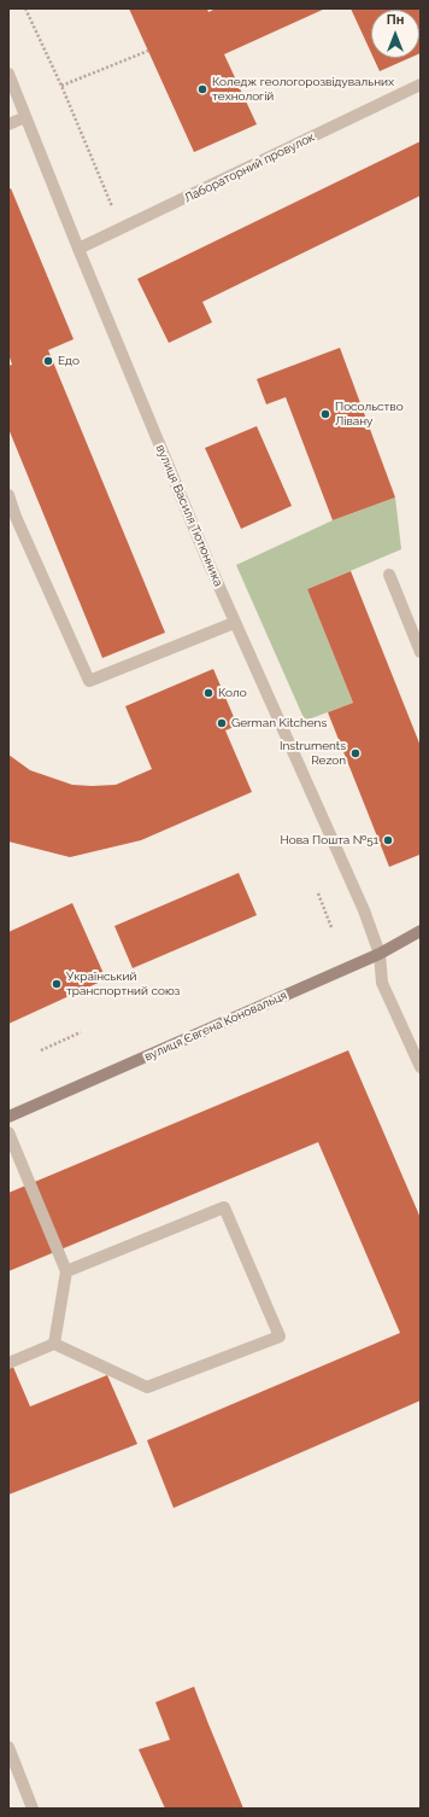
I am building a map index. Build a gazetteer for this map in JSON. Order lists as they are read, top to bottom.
{
  "streets": {
    "main road": ["вулиця Євгена Коновальця"],
    "street": ["Лабораторний провулок", "вулиця Василя Тютюнника"]
  },
  "crossings": [
    ["Лабораторний провулок", "вулиця Василя Тютюнника"],
    ["вулиця Василя Тютюнника", "вулиця Євгена Коновальця"]
  ],
  "places": [
    "Коледж геологорозвідувальних технологій",
    "Едо",
    "Посольство Лівану",
    "Коло",
    "German Kitchens",
    "Instruments Rezon",
    "Нова Пошта №51",
    "Український транспортний союз"
  ],
  "north": "top"
}
